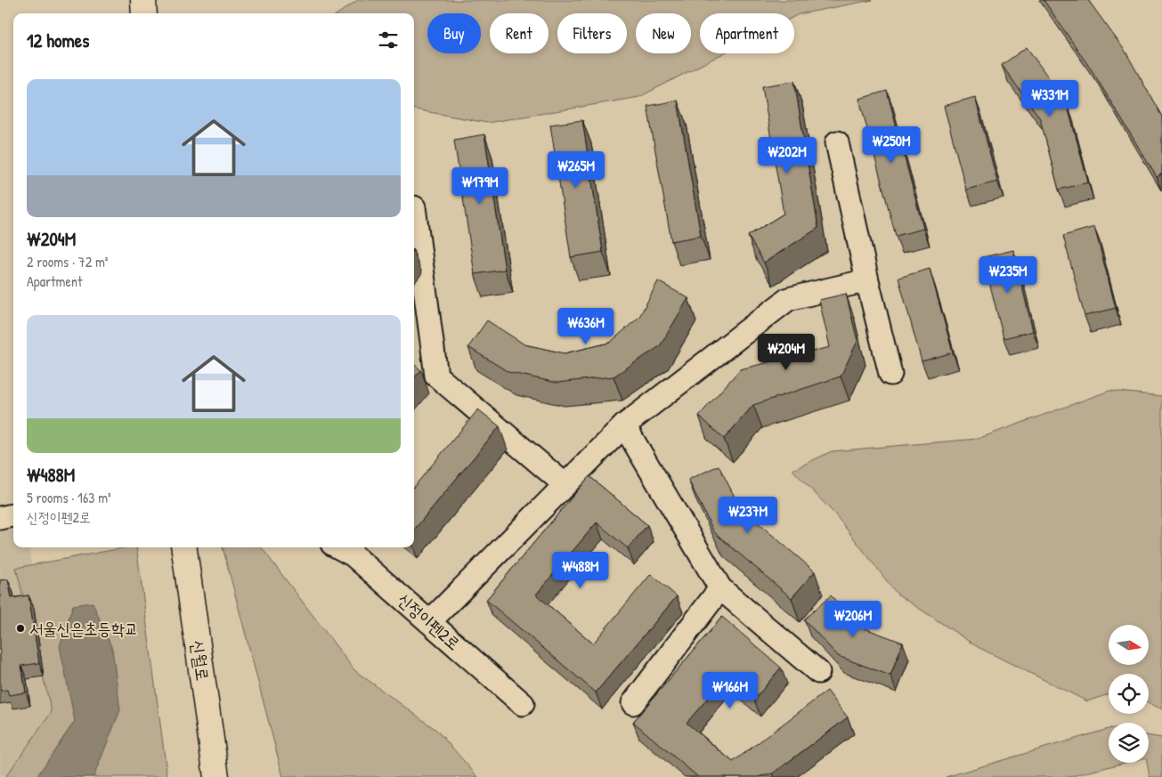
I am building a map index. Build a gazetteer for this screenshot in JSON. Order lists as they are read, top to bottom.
{
  "streets": {
    "main road": ["신월로"],
    "street": ["신정이펜2로"]
  },
  "places": ["서울신은초등학교"],
  "north": "right",
  "page": {
    "chip": [
      "Buy",
      "Rent",
      "Filters",
      "New",
      "Apartment"
    ],
    "heading": "12 homes",
    "list": [
      {
        "name": "₩204M",
        "note": "2 rooms · 72 m² · Apartment"
      },
      {
        "name": "₩488M",
        "note": "5 rooms · 163 m² · 신정이펜2로"
      }
    ],
    "price": [
      "₩331M",
      "₩250M",
      "₩202M",
      "₩265M",
      "₩179M",
      "₩235M",
      "₩636M",
      "₩204M",
      "₩237M",
      "₩488M",
      "₩206M",
      "₩166M"
    ]
  }
}
